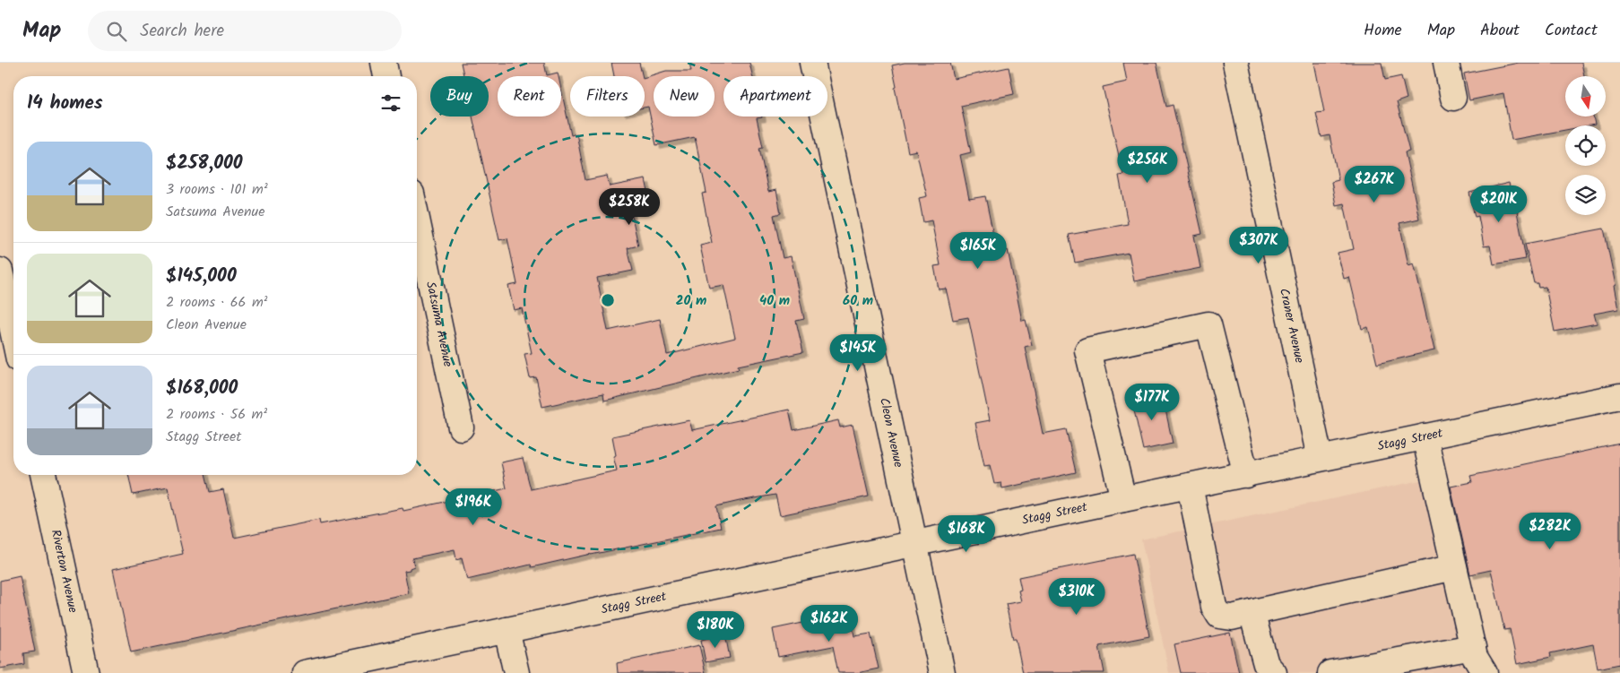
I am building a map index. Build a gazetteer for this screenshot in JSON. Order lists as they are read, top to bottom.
{
  "streets": {
    "street": [
      "Satsuma Avenue",
      "Craner Avenue",
      "Cleon Avenue",
      "Stagg Street",
      "Riverton Avenue"
    ]
  },
  "crossings": [
    ["Craner Avenue", "Stagg Street"],
    ["Cleon Avenue", "Stagg Street"]
  ],
  "north": "bottom",
  "page": {
    "header": "Map",
    "search": "Search here",
    "nav": [
      "Home",
      "Map",
      "About",
      "Contact"
    ],
    "chip": [
      "Buy",
      "Rent",
      "Filters",
      "New",
      "Apartment"
    ],
    "heading": "14 homes",
    "list": [
      {
        "name": "$258,000",
        "note": "3 rooms · 101 m² · Satsuma Avenue"
      },
      {
        "name": "$145,000",
        "note": "2 rooms · 66 m² · Cleon Avenue"
      },
      {
        "name": "$168,000",
        "note": "2 rooms · 56 m² · Stagg Street"
      }
    ],
    "price": [
      "$256K",
      "$267K",
      "$201K",
      "$258K",
      "$307K",
      "$165K",
      "$145K",
      "$177K",
      "$196K",
      "$282K",
      "$168K",
      "$310K",
      "$162K",
      "$180K"
    ]
  },
  "rings": ["20 m", "40 m", "60 m"]
}
